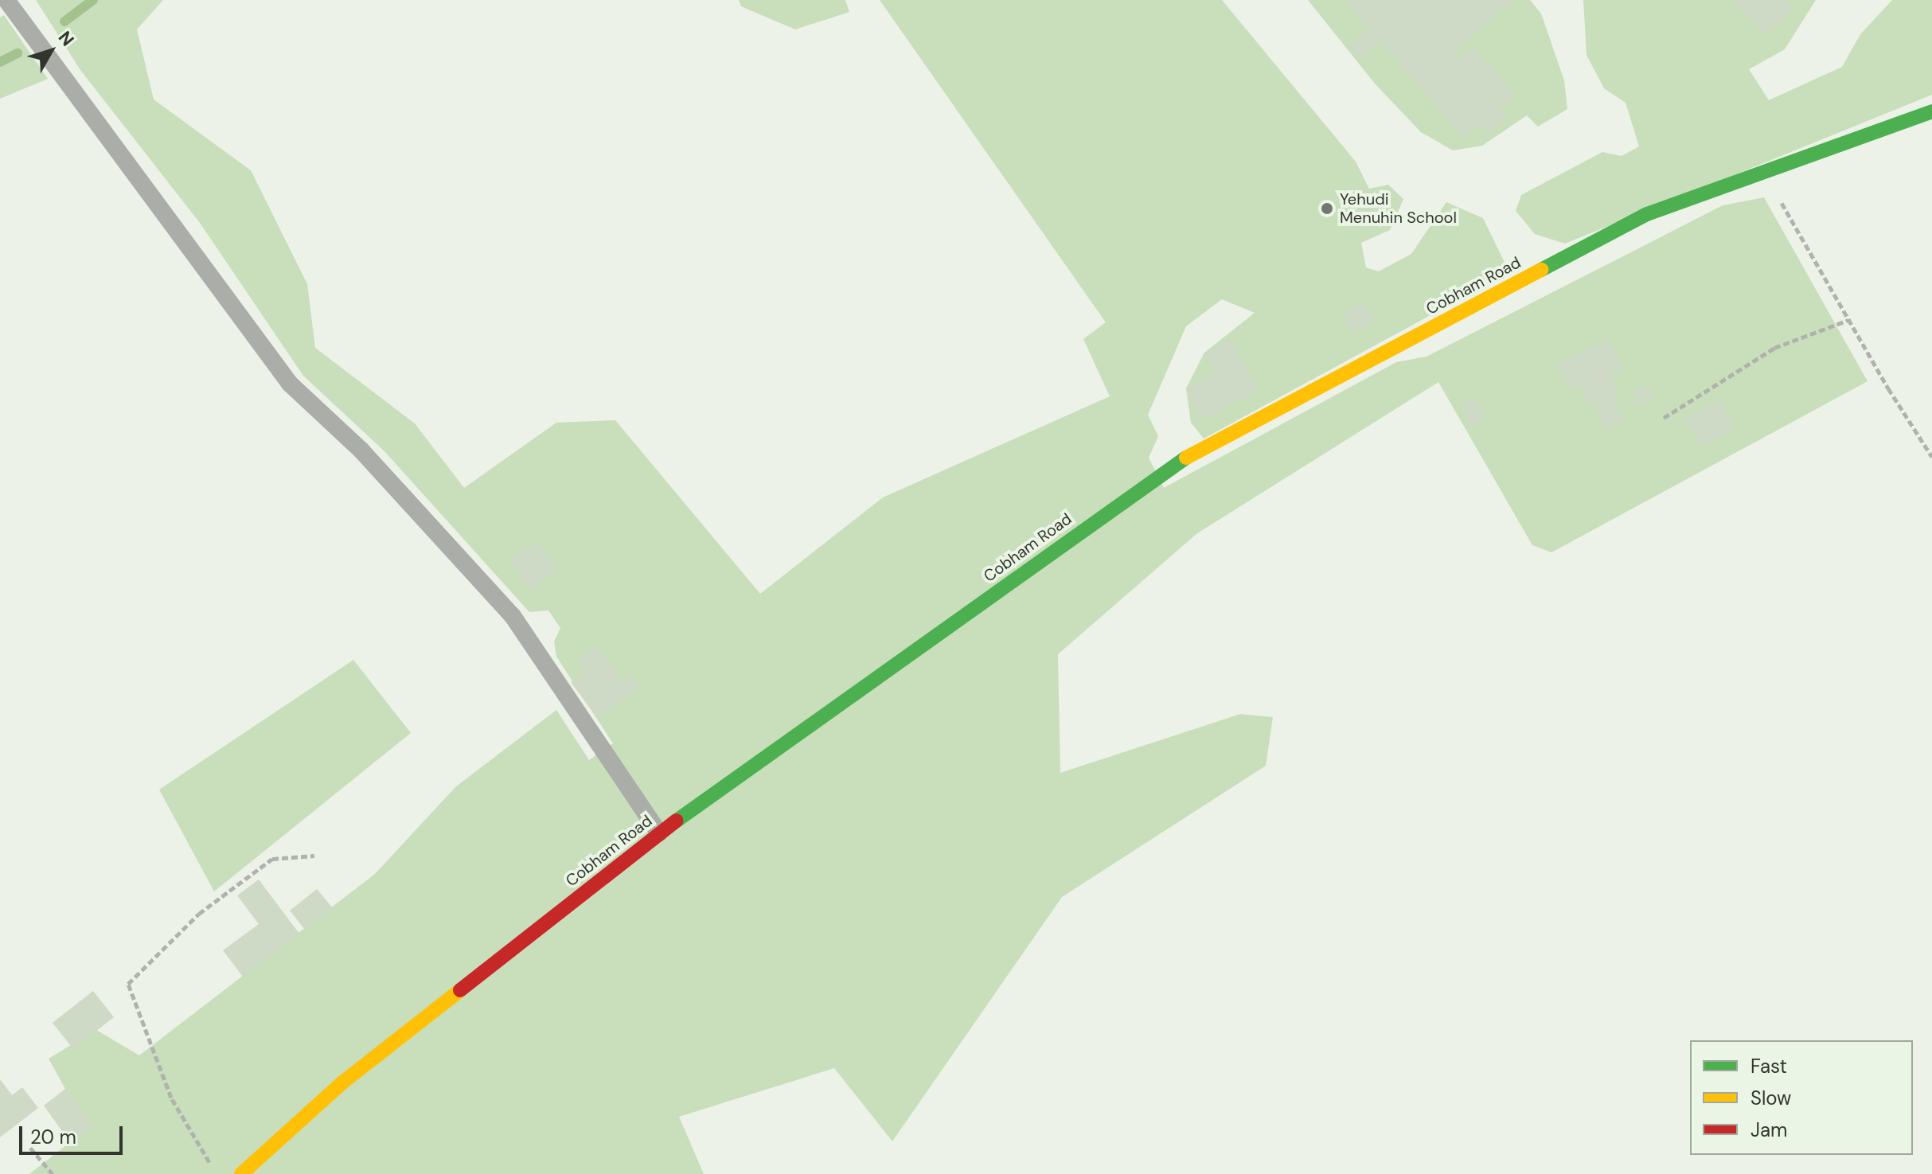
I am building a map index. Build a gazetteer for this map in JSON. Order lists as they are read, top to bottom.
{
  "streets": {
    "street": ["Cobham Road"]
  },
  "places": ["Yehudi Menuhin School"],
  "legend": ["Fast", "Slow", "Jam"],
  "scale_bar": "20 m",
  "north": "top right"
}
